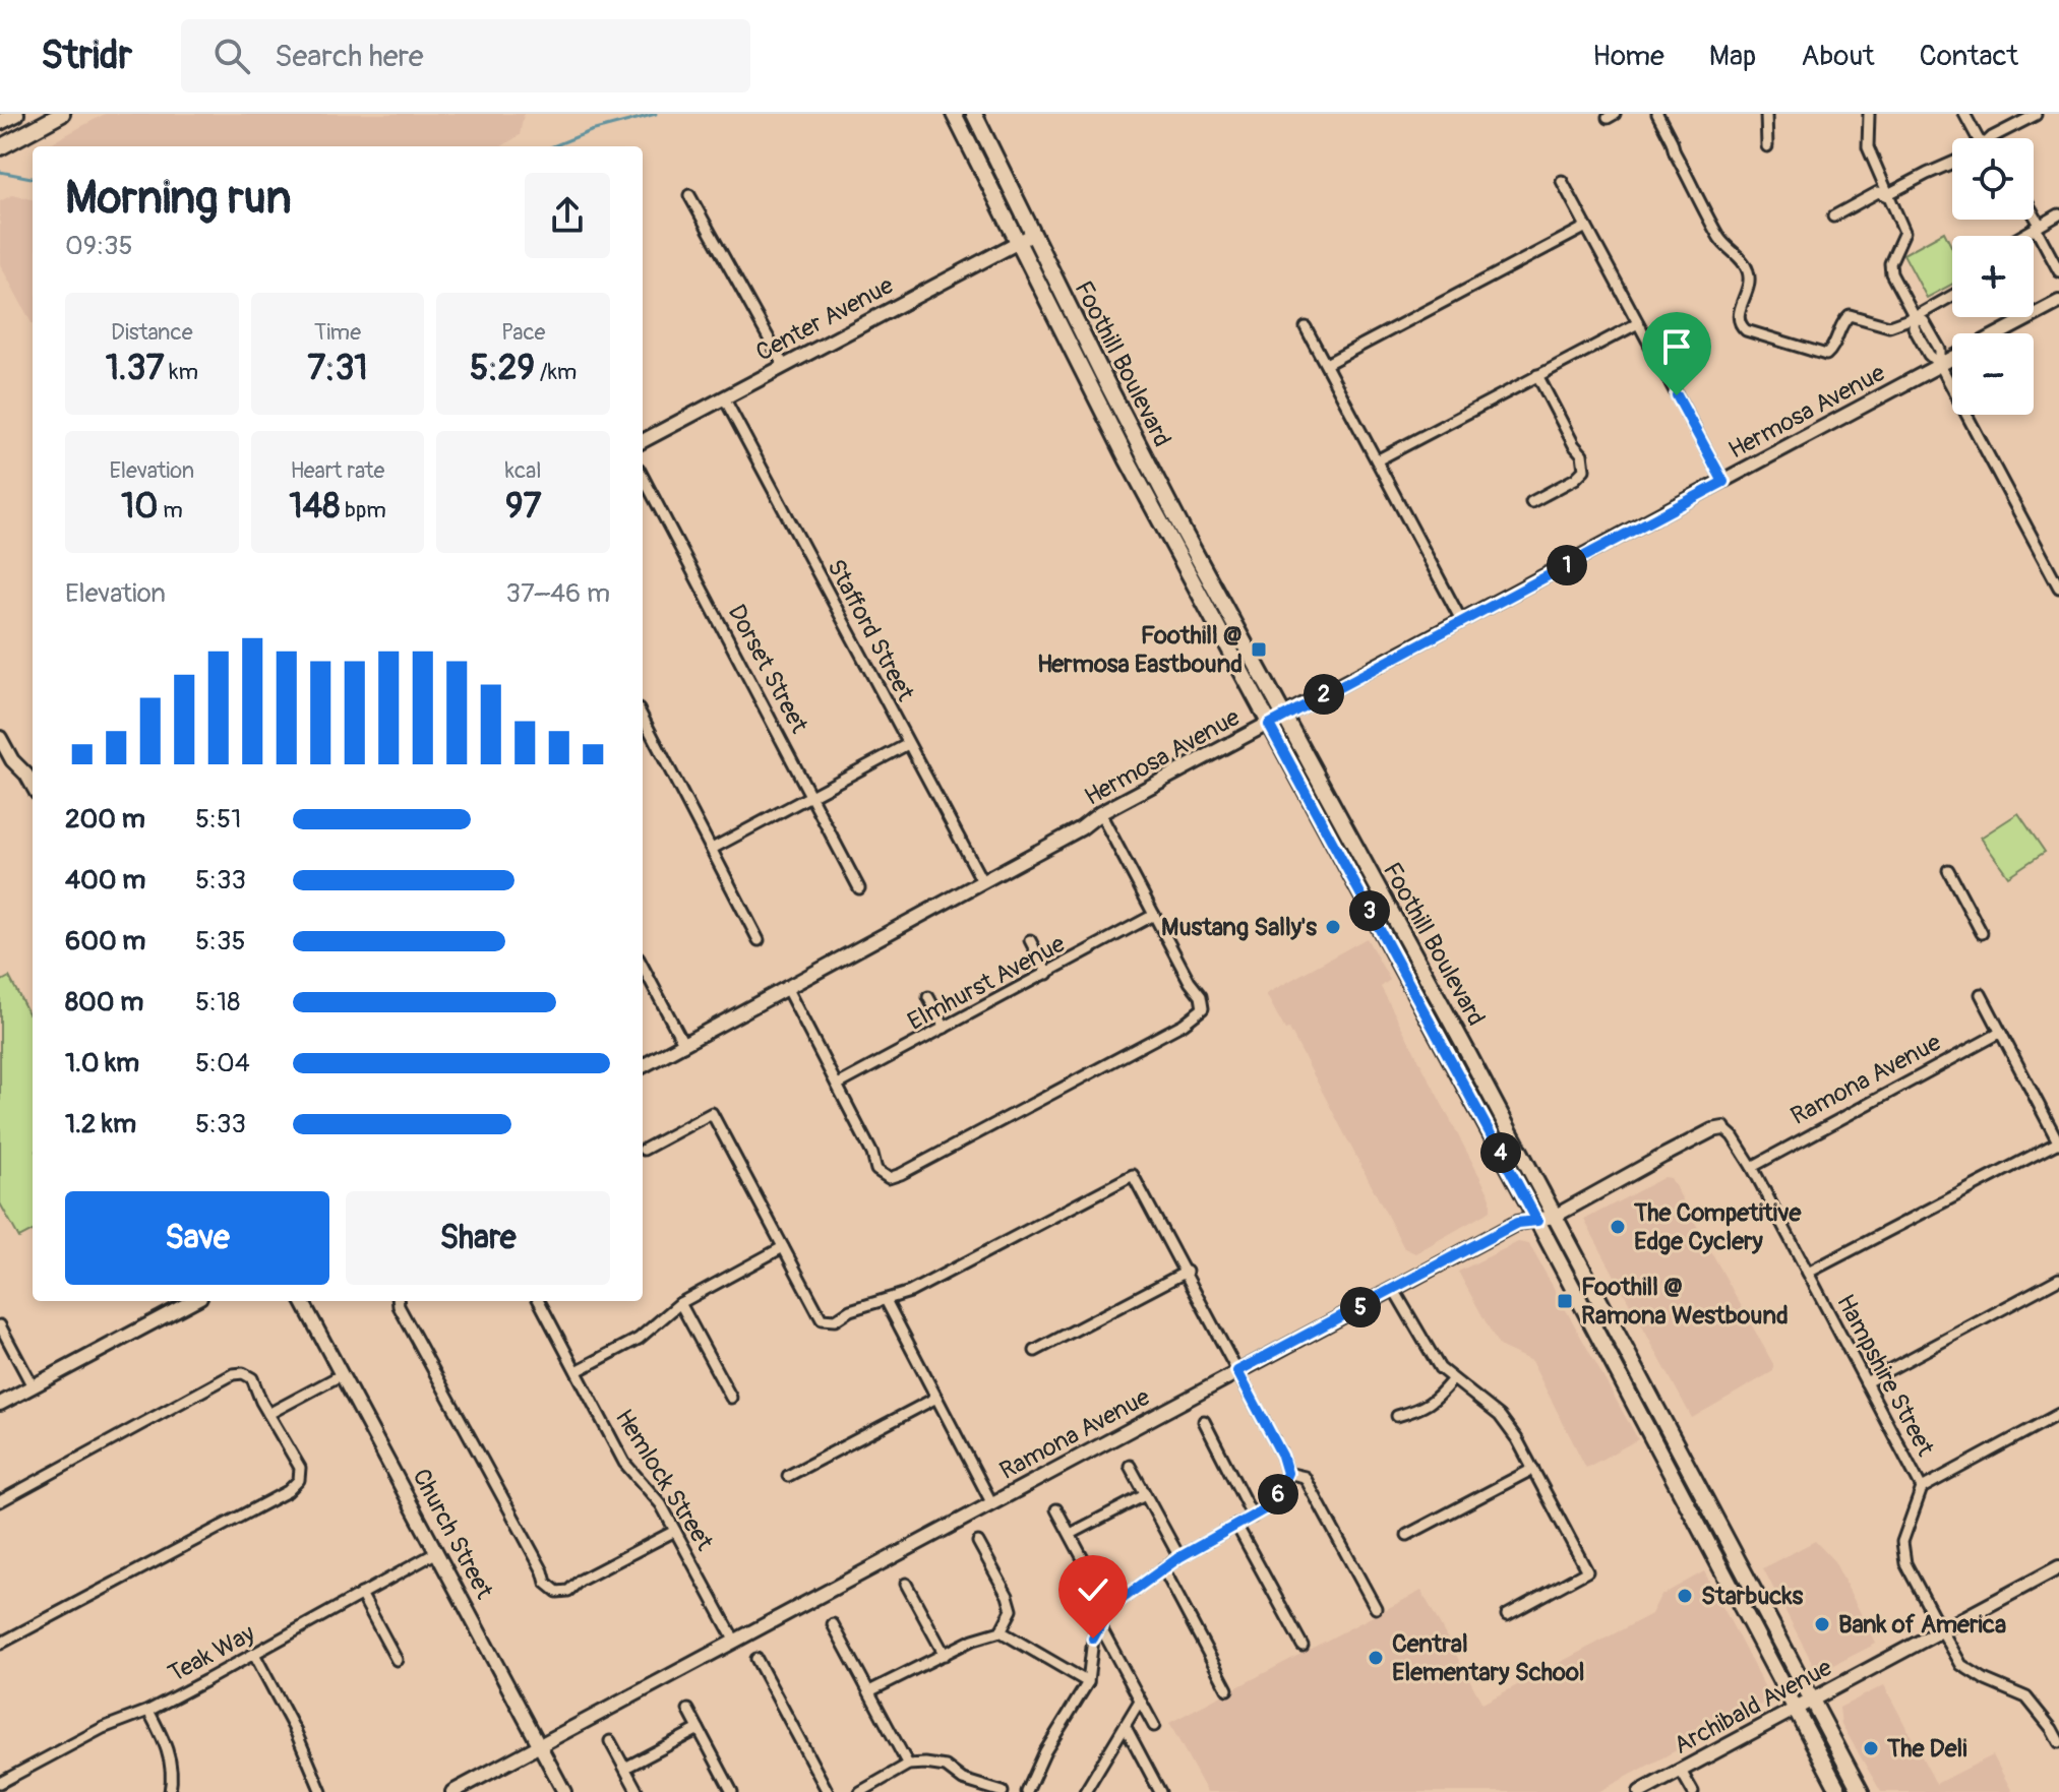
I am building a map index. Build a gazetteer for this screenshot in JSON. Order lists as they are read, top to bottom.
{
  "streets": {
    "main road": ["Foothill Boulevard"],
    "street": [
      "Center Avenue",
      "Hermosa Avenue",
      "Stafford Street",
      "Dorset Street",
      "Elmhurst Avenue",
      "Ramona Avenue",
      "Hampshire Street",
      "Hemlock Street",
      "Church Street",
      "Teak Way",
      "Archibald Avenue"
    ]
  },
  "crossings": [
    ["Center Avenue", "Foothill Boulevard"],
    ["Center Avenue", "Stafford Street"],
    ["Foothill Boulevard", "Hermosa Avenue"],
    ["Foothill Boulevard", "Ramona Avenue"],
    ["Foothill Boulevard", "Archibald Avenue"],
    ["Hermosa Avenue", "Stafford Street"],
    ["Ramona Avenue", "Hampshire Street"],
    ["Ramona Avenue", "Hemlock Street"],
    ["Ramona Avenue", "Church Street"],
    ["Hampshire Street", "Archibald Avenue"],
    ["Church Street", "Teak Way"]
  ],
  "places": {
    "transit": ["Foothill @ Hermosa Eastbound", "Foothill @ Ramona Westbound"],
    "other": [
      "Mustang Sally's",
      "The Competitive Edge Cyclery",
      "Starbucks",
      "Bank of America",
      "Central Elementary School",
      "The Deli"
    ]
  },
  "page": {
    "header": "Stridr",
    "search": "Search here",
    "nav": [
      "Home",
      "Map",
      "About",
      "Contact"
    ],
    "map_buttons": ["+", "−"],
    "heading": ["Morning run", "09:35"],
    "stats": [
      ["Distance", "1.37 km"],
      ["Time", "7:31"],
      ["Pace", "5:29 /km"],
      ["Elevation", "10 m"],
      ["Heart rate", "148 bpm"],
      ["kcal", "97"]
    ],
    "pins": [
      "1",
      "2",
      "3",
      "4",
      "5",
      "6"
    ],
    "chart": ["Elevation", "37–46 m"],
    "list": [
      {
        "name": "200 m",
        "note": "5:51"
      },
      {
        "name": "400 m",
        "note": "5:33"
      },
      {
        "name": "600 m",
        "note": "5:35"
      },
      {
        "name": "800 m",
        "note": "5:18"
      },
      {
        "name": "1.0 km",
        "note": "5:04"
      },
      {
        "name": "1.2 km",
        "note": "5:33"
      }
    ],
    "buttons": ["Save", "Share"]
  }
}
